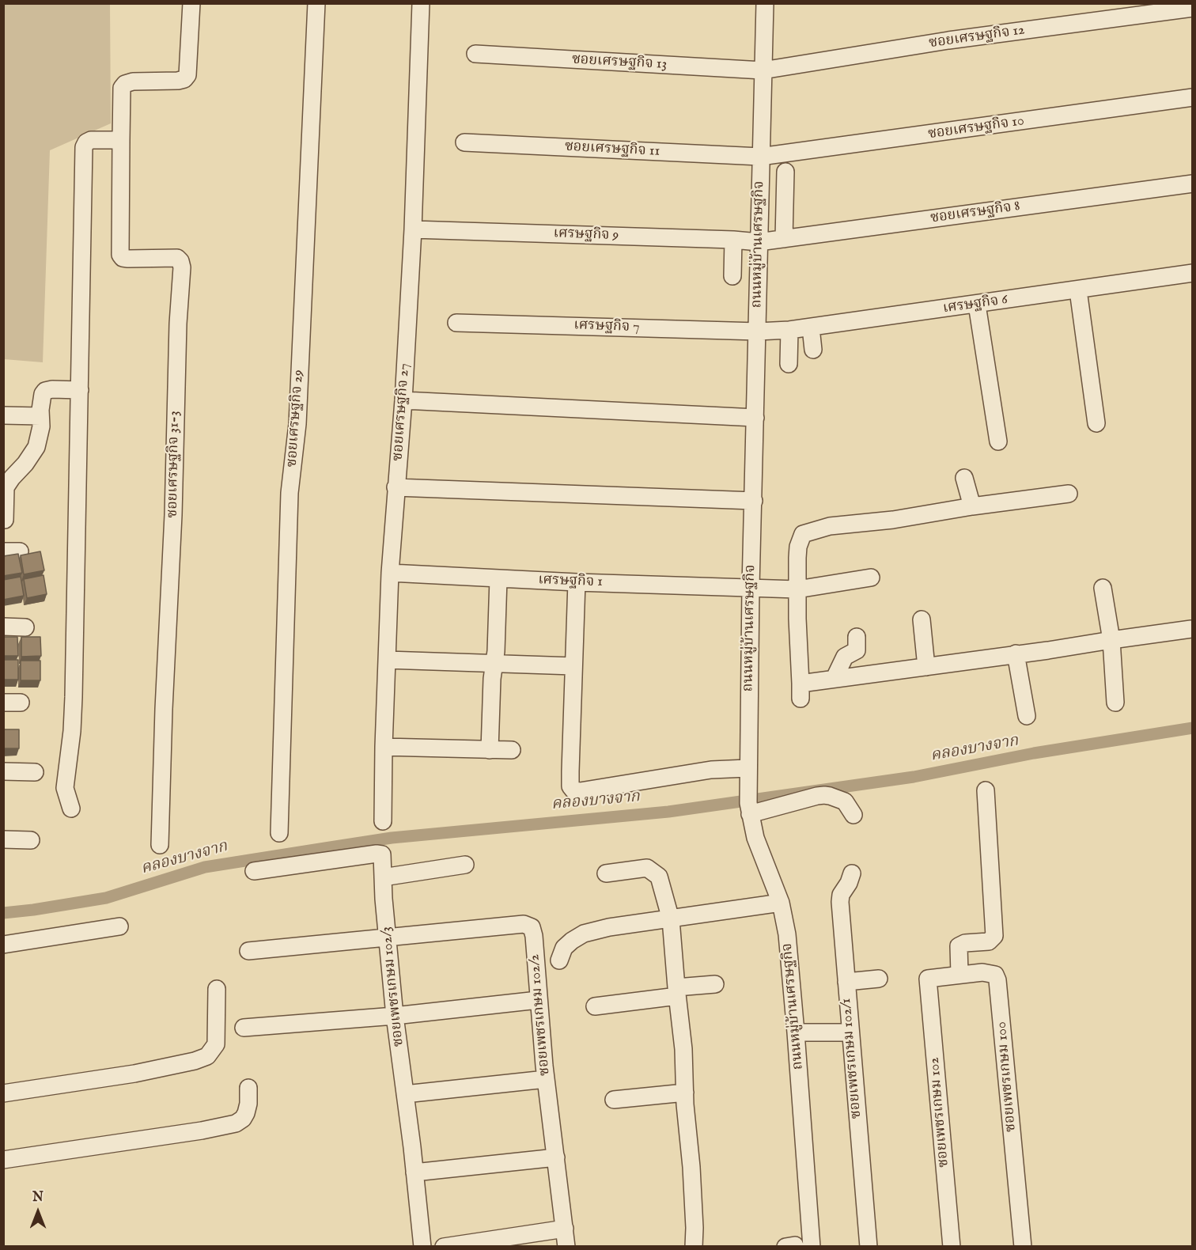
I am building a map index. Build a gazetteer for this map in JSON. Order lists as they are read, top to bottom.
{
  "streets": {
    "street": [
      "ซอยเศรษฐกิจ 12",
      "ซอยเศรษฐกิจ 13",
      "ซอยเศรษฐกิจ 10",
      "ซอยเศรษฐกิจ 11",
      "ซอยเศรษฐกิจ 8",
      "เศรษฐกิจ 9",
      "ถนนหมู่บ้านเศรษฐกิจ",
      "เศรษฐกิจ 6",
      "เศรษฐกิจ 7",
      "ซอยเศรษฐกิจ 27",
      "ซอยเศรษฐกิจ 29",
      "ซอยเศรษฐกิจ 31-3",
      "เศรษฐกิจ 1",
      "ซอยเพชรเกษม 102/3",
      "ซอยเพชรเกษม 102/2",
      "ซอยเพชรเกษม 102/1",
      "ซอยเพชรเกษม 100",
      "ซอยเพชรเกษม 102"
    ]
  },
  "crossings": [
    ["ซอยเศรษฐกิจ 12", "ซอยเศรษฐกิจ 13"],
    ["ซอยเศรษฐกิจ 12", "ถนนหมู่บ้านเศรษฐกิจ"],
    ["ซอยเศรษฐกิจ 13", "ถนนหมู่บ้านเศรษฐกิจ"],
    ["ซอยเศรษฐกิจ 10", "ซอยเศรษฐกิจ 11"],
    ["ซอยเศรษฐกิจ 10", "ถนนหมู่บ้านเศรษฐกิจ"],
    ["ซอยเศรษฐกิจ 11", "ถนนหมู่บ้านเศรษฐกิจ"],
    ["ซอยเศรษฐกิจ 8", "เศรษฐกิจ 9"],
    ["ซอยเศรษฐกิจ 8", "ถนนหมู่บ้านเศรษฐกิจ"],
    ["เศรษฐกิจ 9", "ถนนหมู่บ้านเศรษฐกิจ"],
    ["เศรษฐกิจ 9", "ซอยเศรษฐกิจ 27"],
    ["ถนนหมู่บ้านเศรษฐกิจ", "เศรษฐกิจ 6"],
    ["ถนนหมู่บ้านเศรษฐกิจ", "เศรษฐกิจ 7"],
    ["ถนนหมู่บ้านเศรษฐกิจ", "เศรษฐกิจ 1"],
    ["เศรษฐกิจ 6", "เศรษฐกิจ 7"],
    ["ซอยเศรษฐกิจ 27", "เศรษฐกิจ 1"],
    ["ซอยเพชรเกษม 102/3", "ซอยเพชรเกษม 102/2"],
    ["ซอยเพชรเกษม 100", "ซอยเพชรเกษม 102"]
  ],
  "water": ["คลองบางจาก"],
  "north": "top"
}
